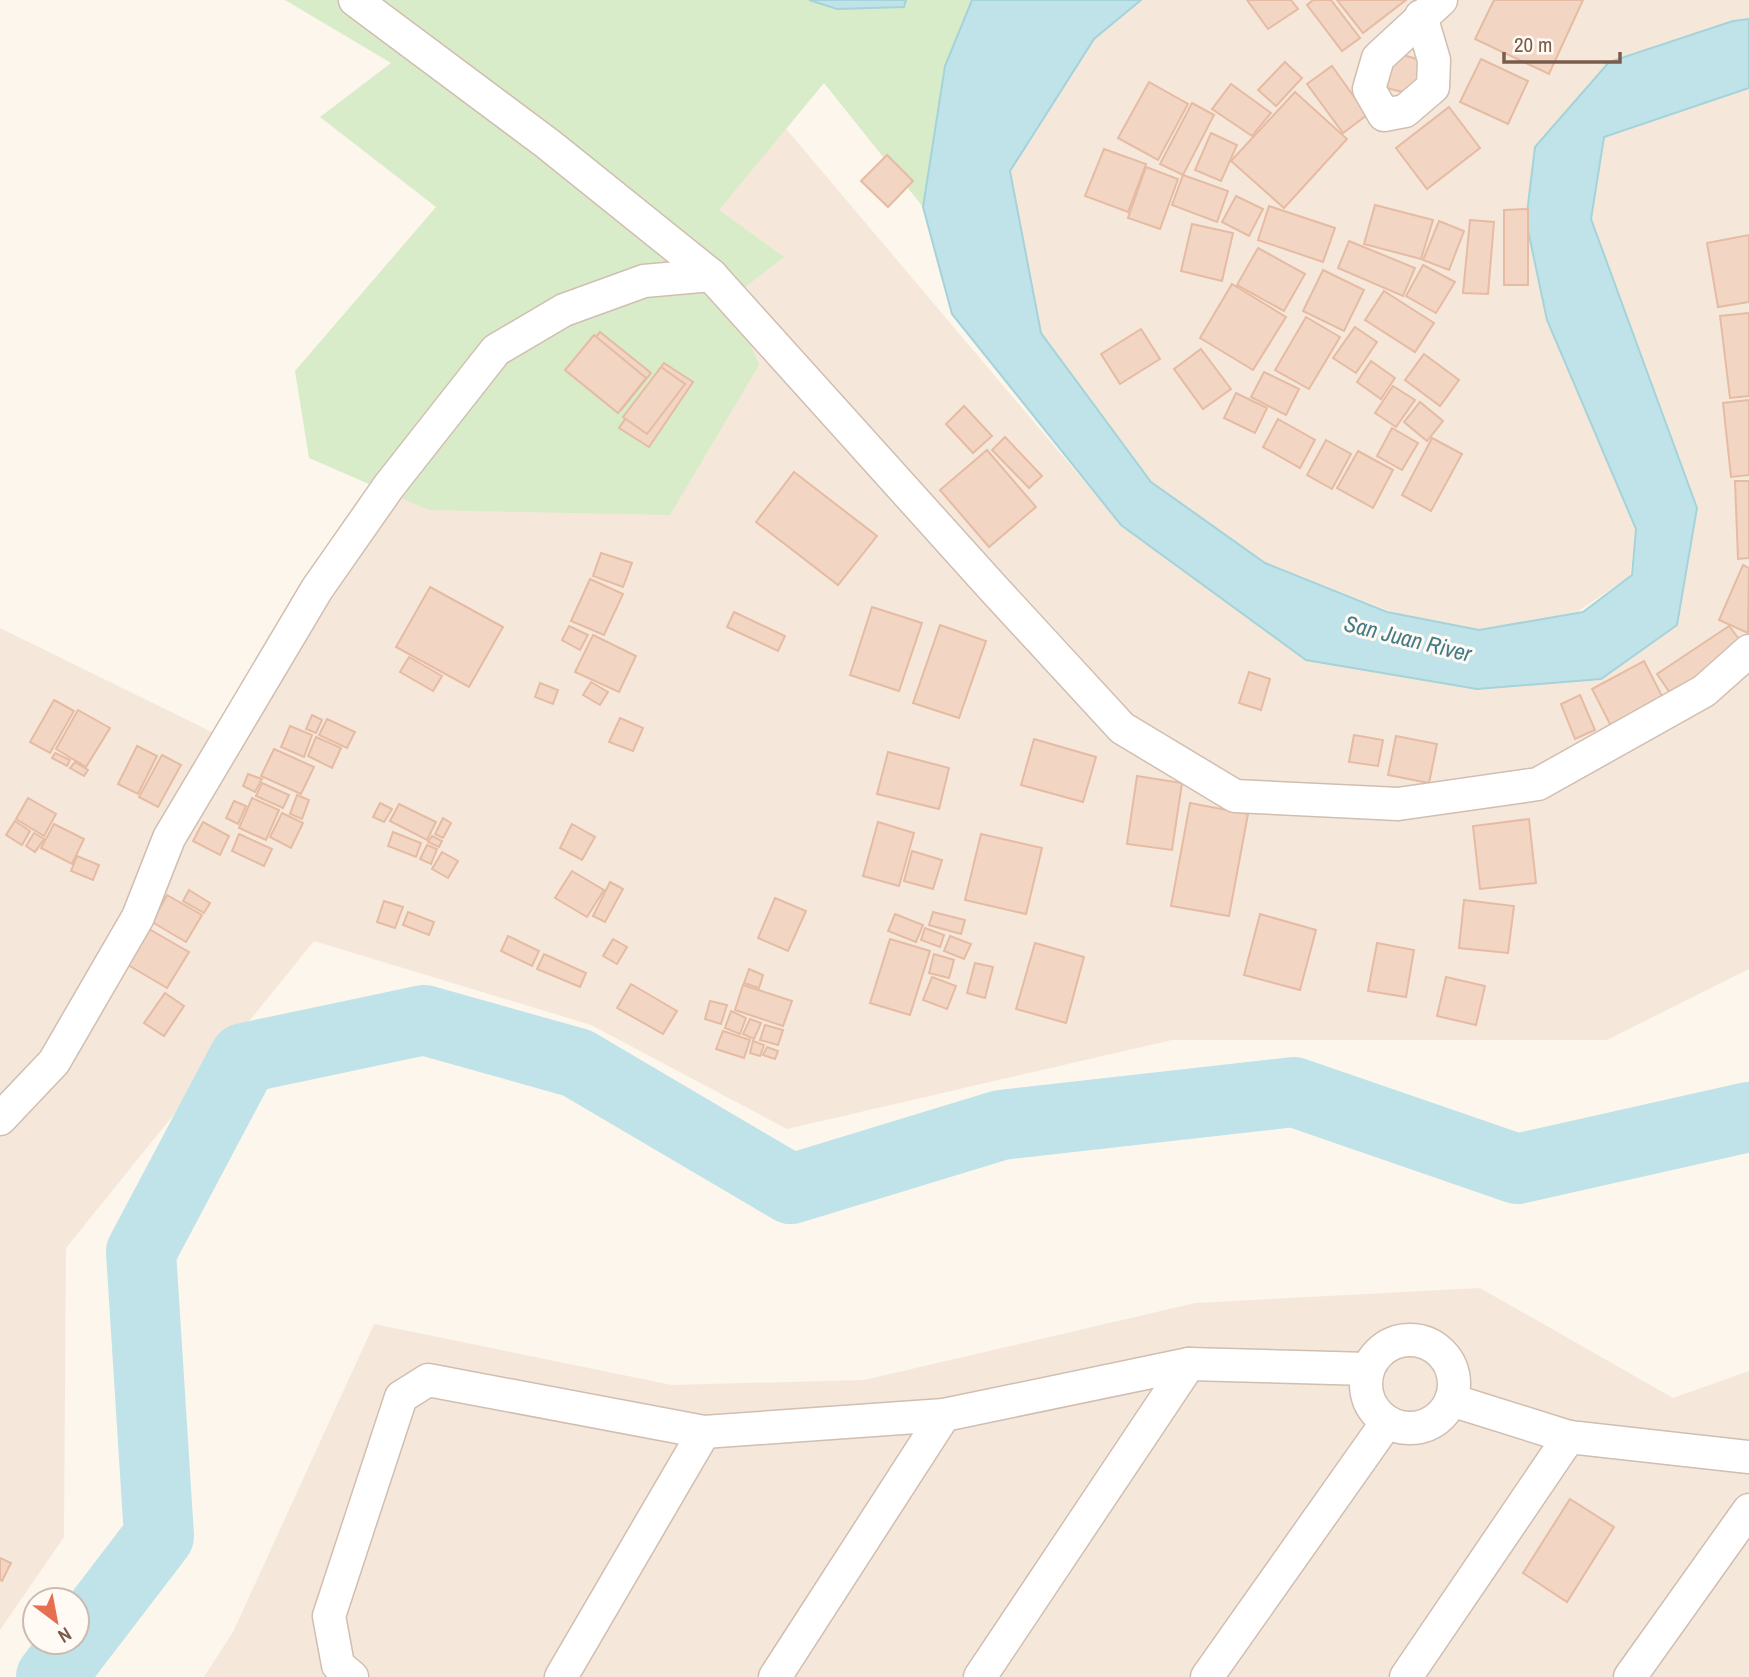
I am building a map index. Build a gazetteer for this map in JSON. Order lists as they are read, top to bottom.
{
  "water": ["San Juan River"],
  "scale_bar": "20 m",
  "north": "bottom right"
}
